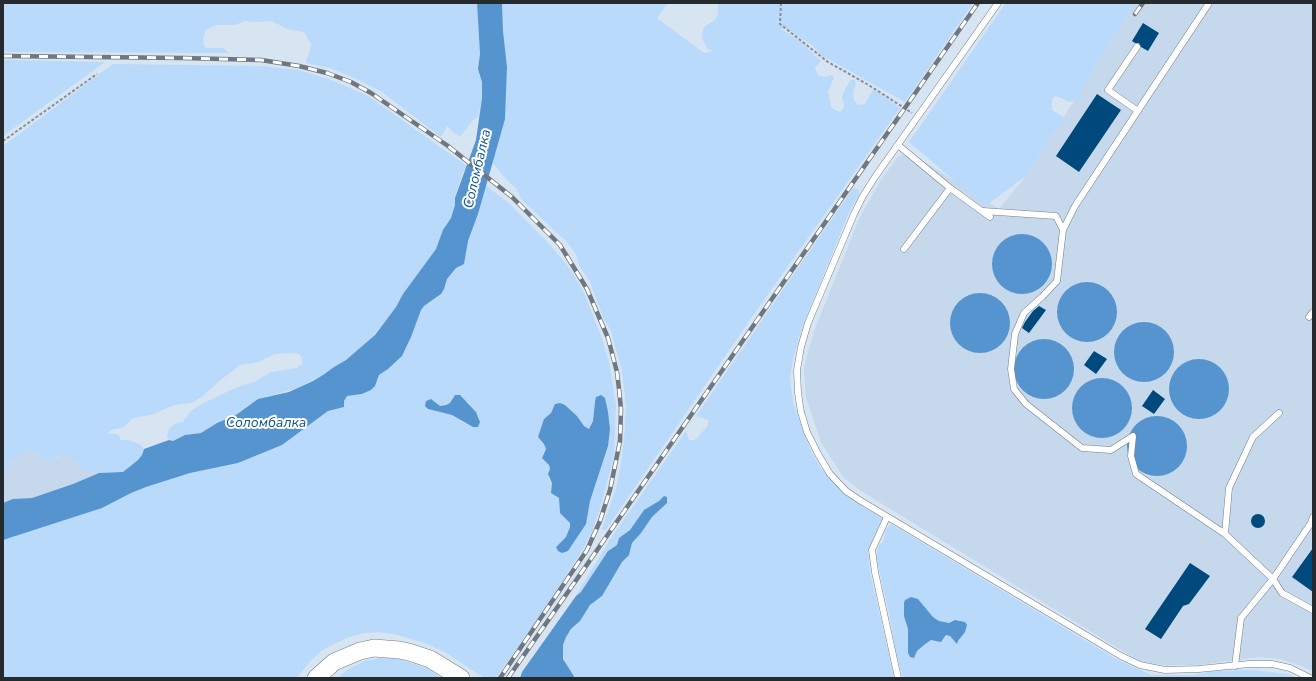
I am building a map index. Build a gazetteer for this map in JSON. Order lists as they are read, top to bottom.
{
  "water": ["Соломбалка"]
}
